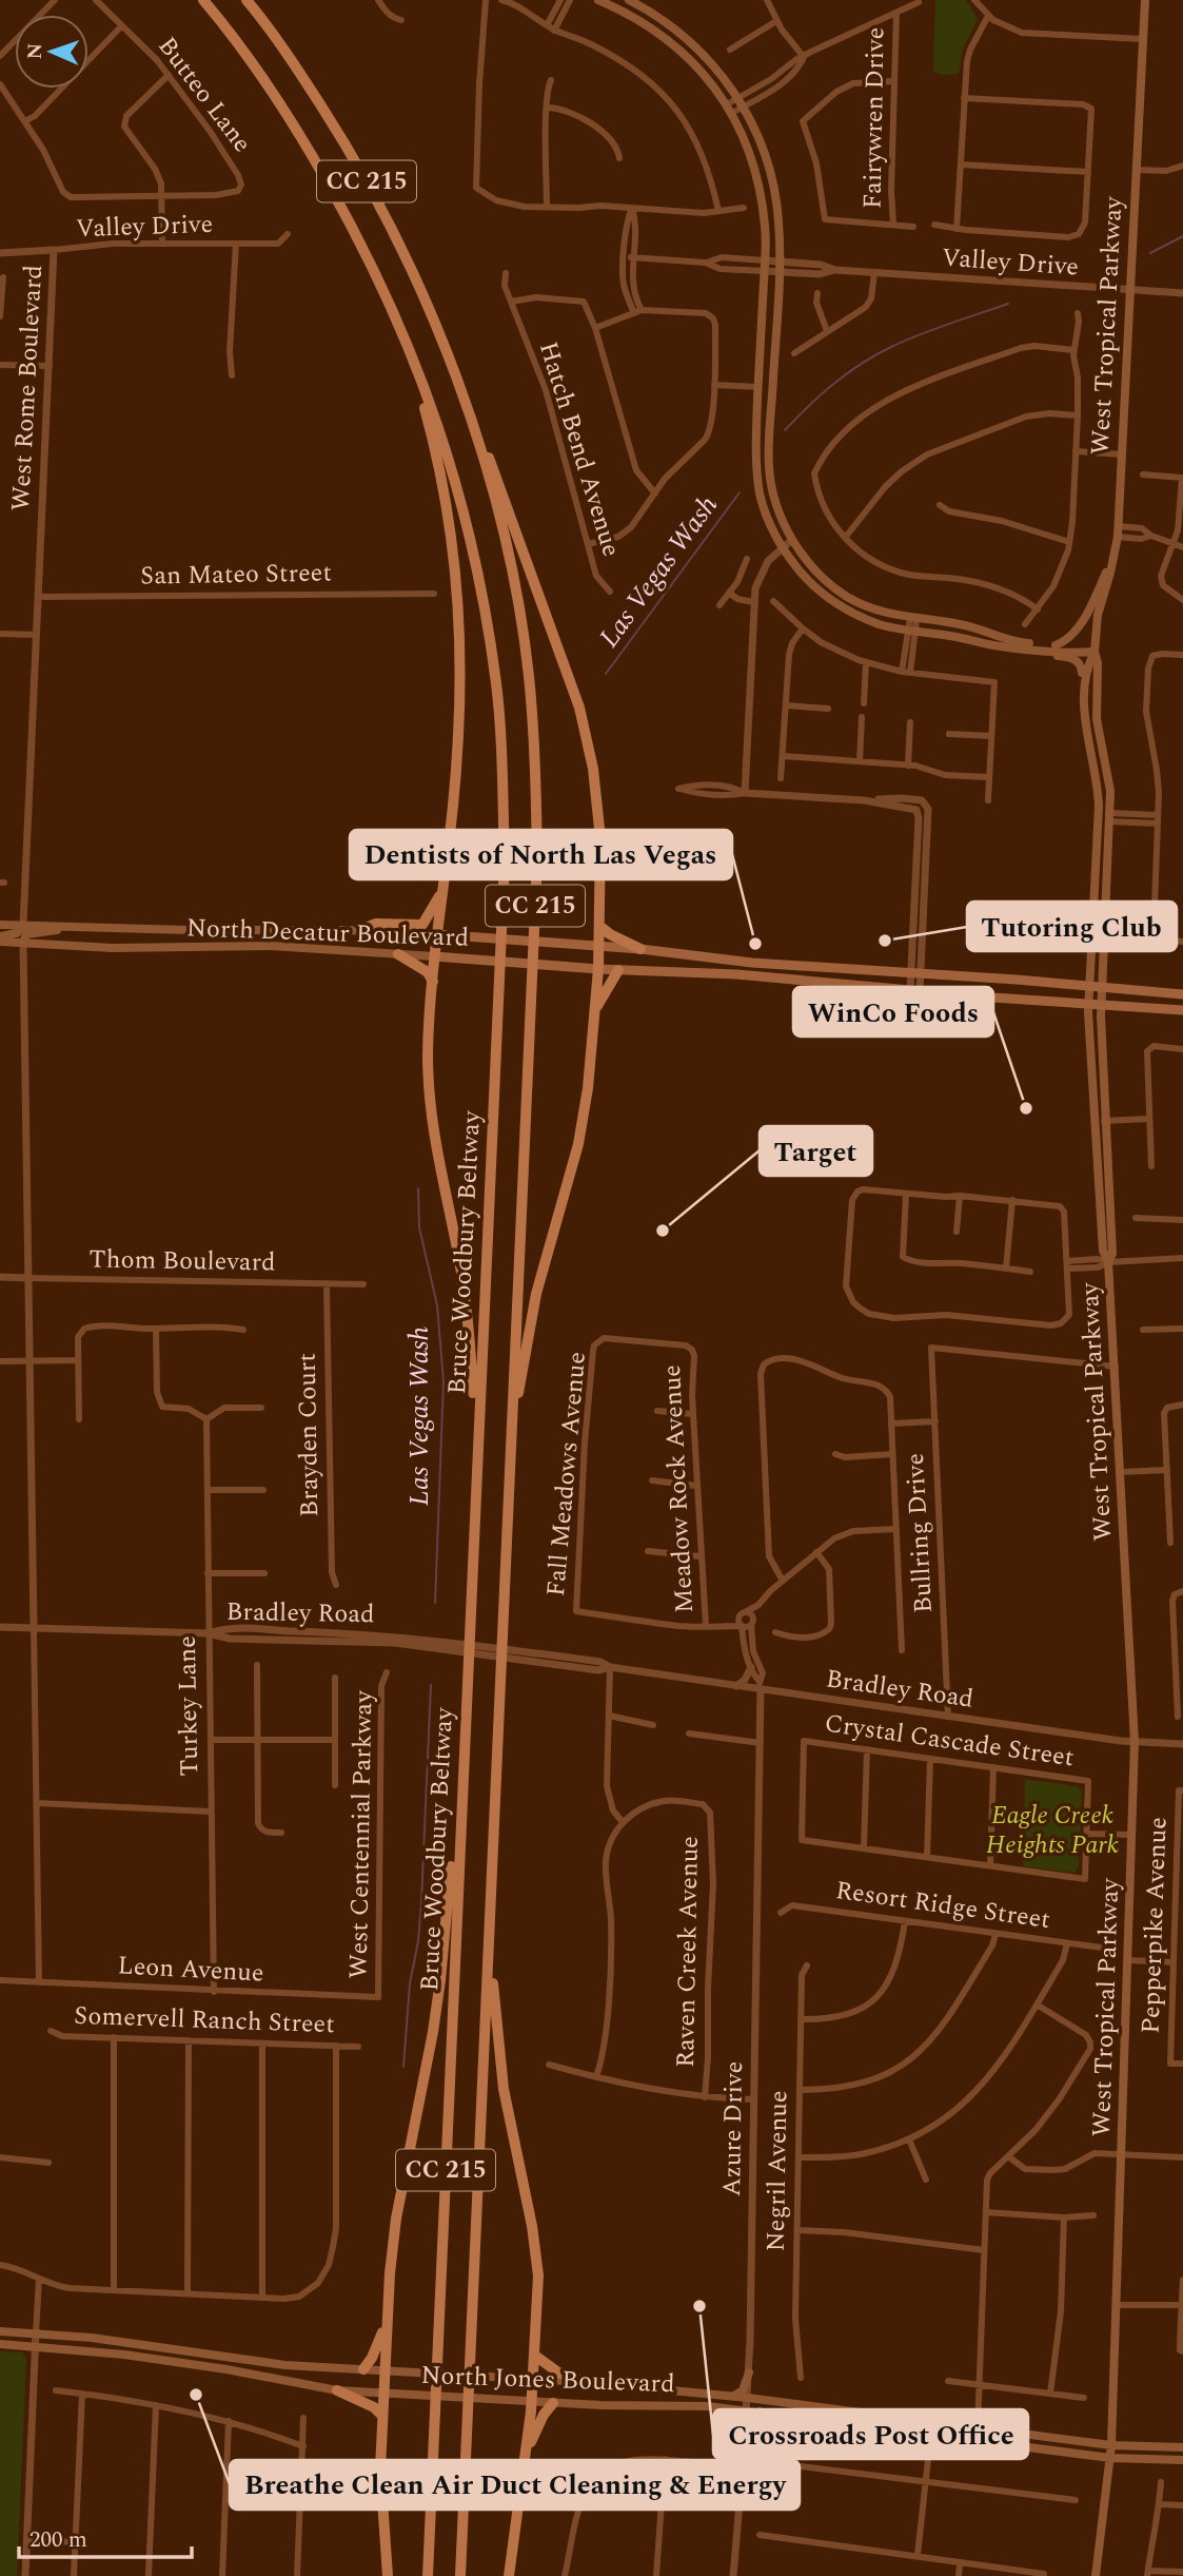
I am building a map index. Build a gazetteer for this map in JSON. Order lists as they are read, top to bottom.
{
  "streets": {
    "highway": ["CC 215", "Bruce Woodbury Beltway"],
    "main road": ["West Tropical Parkway", "North Decatur Boulevard", "North Jones Boulevard"],
    "street": [
      "Butteo Lane",
      "Fairywren Drive",
      "Valley Drive",
      "West Rome Boulevard",
      "Hatch Bend Avenue",
      "San Mateo Street",
      "Thom Boulevard",
      "Brayden Court",
      "Fall Meadows Avenue",
      "Meadow Rock Avenue",
      "Bullring Drive",
      "Bradley Road",
      "Turkey Lane",
      "Crystal Cascade Street",
      "West Centennial Parkway",
      "Resort Ridge Street",
      "Pepperpike Avenue",
      "Raven Creek Avenue",
      "Leon Avenue",
      "Somervell Ranch Street",
      "Azure Drive",
      "Negril Avenue"
    ]
  },
  "crossings": [
    ["Valley Drive", "West Tropical Parkway"],
    ["Valley Drive", "West Rome Boulevard"],
    ["West Tropical Parkway", "North Decatur Boulevard"],
    ["West Tropical Parkway", "Bullring Drive"],
    ["West Tropical Parkway", "Bradley Road"],
    ["West Tropical Parkway", "North Jones Boulevard"],
    ["West Rome Boulevard", "San Mateo Street"],
    ["West Rome Boulevard", "North Decatur Boulevard"],
    ["Thom Boulevard", "Brayden Court"],
    ["Fall Meadows Avenue", "Meadow Rock Avenue"],
    ["Bullring Drive", "Bradley Road"],
    ["Bradley Road", "Turkey Lane"],
    ["Bradley Road", "Azure Drive"],
    ["Turkey Lane", "Leon Avenue"],
    ["West Centennial Parkway", "Leon Avenue"],
    ["Azure Drive", "North Jones Boulevard"]
  ],
  "water": ["Las Vegas Wash"],
  "parks": ["Eagle Creek Heights Park"],
  "places": [
    "Tutoring Club",
    "Dentists of North Las Vegas",
    "WinCo Foods",
    "Target",
    "Crossroads Post Office",
    "Breathe Clean Air Duct Cleaning & Energy"
  ],
  "scale_bar": "200 m",
  "north": "left"
}
